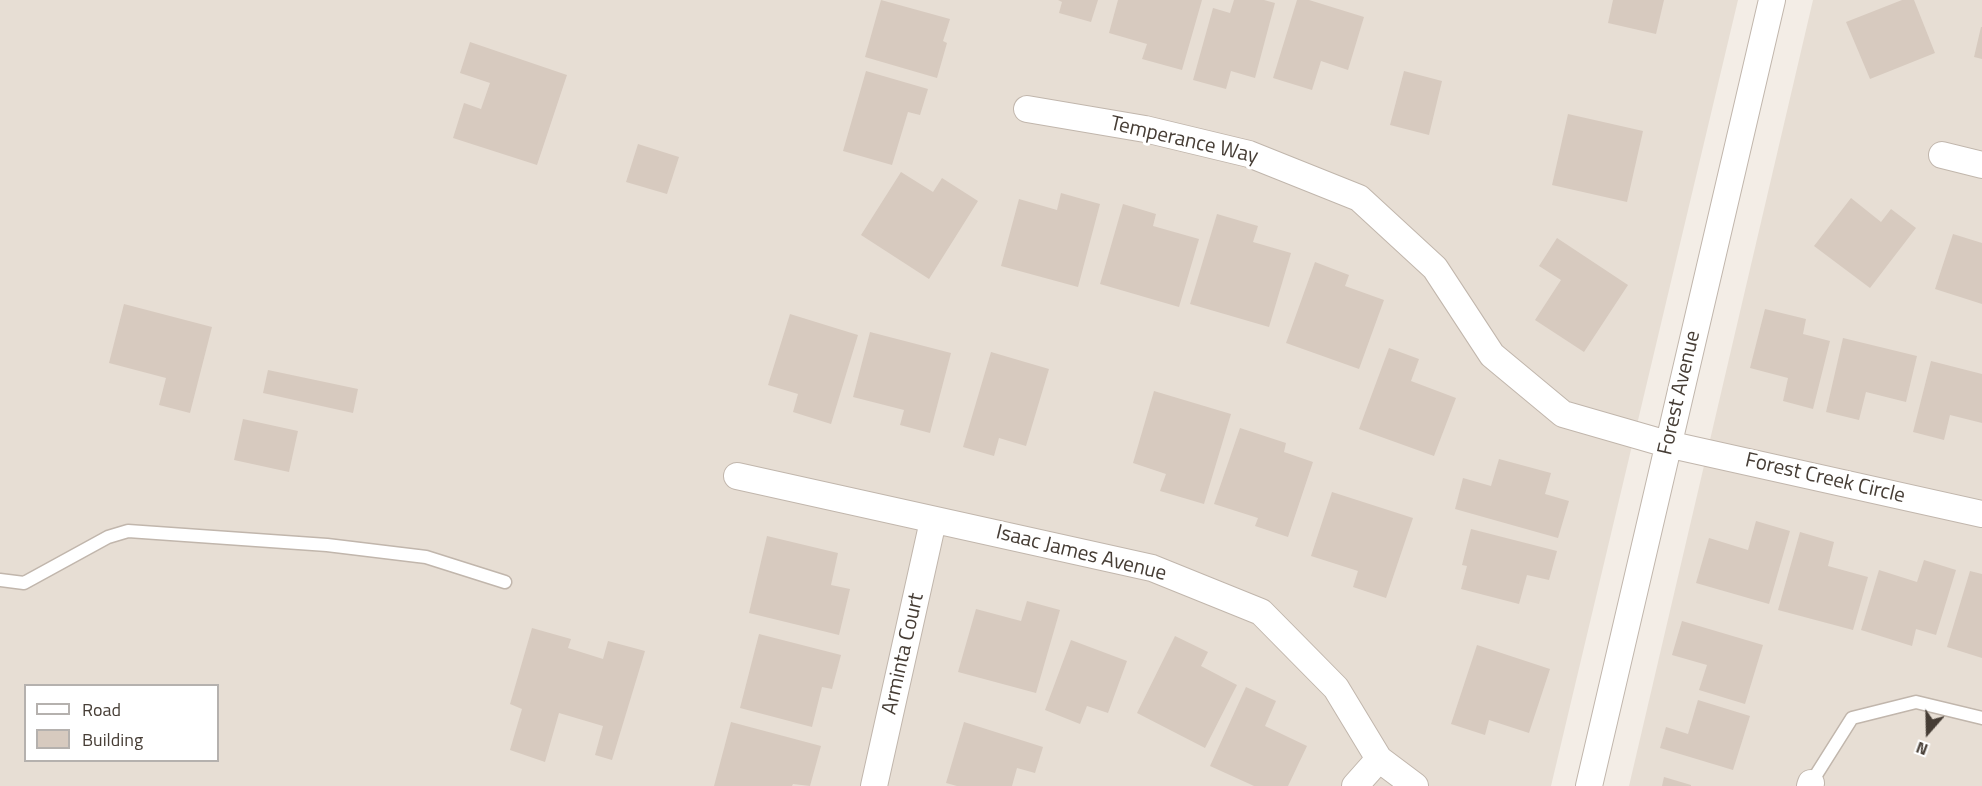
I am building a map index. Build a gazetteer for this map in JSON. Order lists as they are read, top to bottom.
{
  "streets": {
    "street": [
      "Temperance Way",
      "Forest Avenue",
      "Forest Creek Circle",
      "Isaac James Avenue",
      "Arminta Court"
    ]
  },
  "crossings": [
    ["Temperance Way", "Forest Avenue"],
    ["Temperance Way", "Forest Creek Circle"],
    ["Forest Avenue", "Forest Creek Circle"],
    ["Isaac James Avenue", "Arminta Court"]
  ],
  "legend": ["Road", "Building"],
  "north": "bottom"
}
